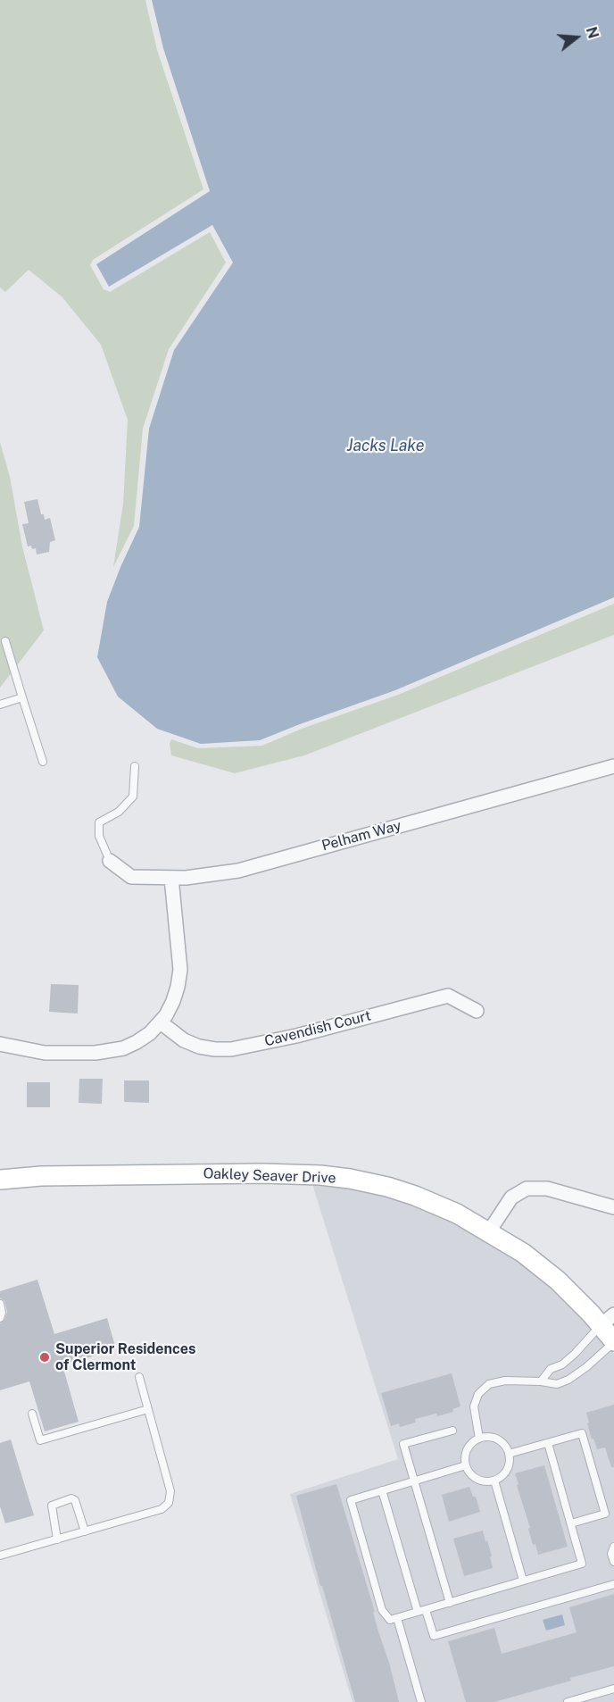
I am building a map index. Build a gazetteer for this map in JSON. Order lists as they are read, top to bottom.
{
  "streets": {
    "street": ["Pelham Way", "Cavendish Court", "Oakley Seaver Drive"]
  },
  "water": ["Jacks Lake"],
  "places": ["Superior Residences of Clermont"],
  "north": "right"
}
